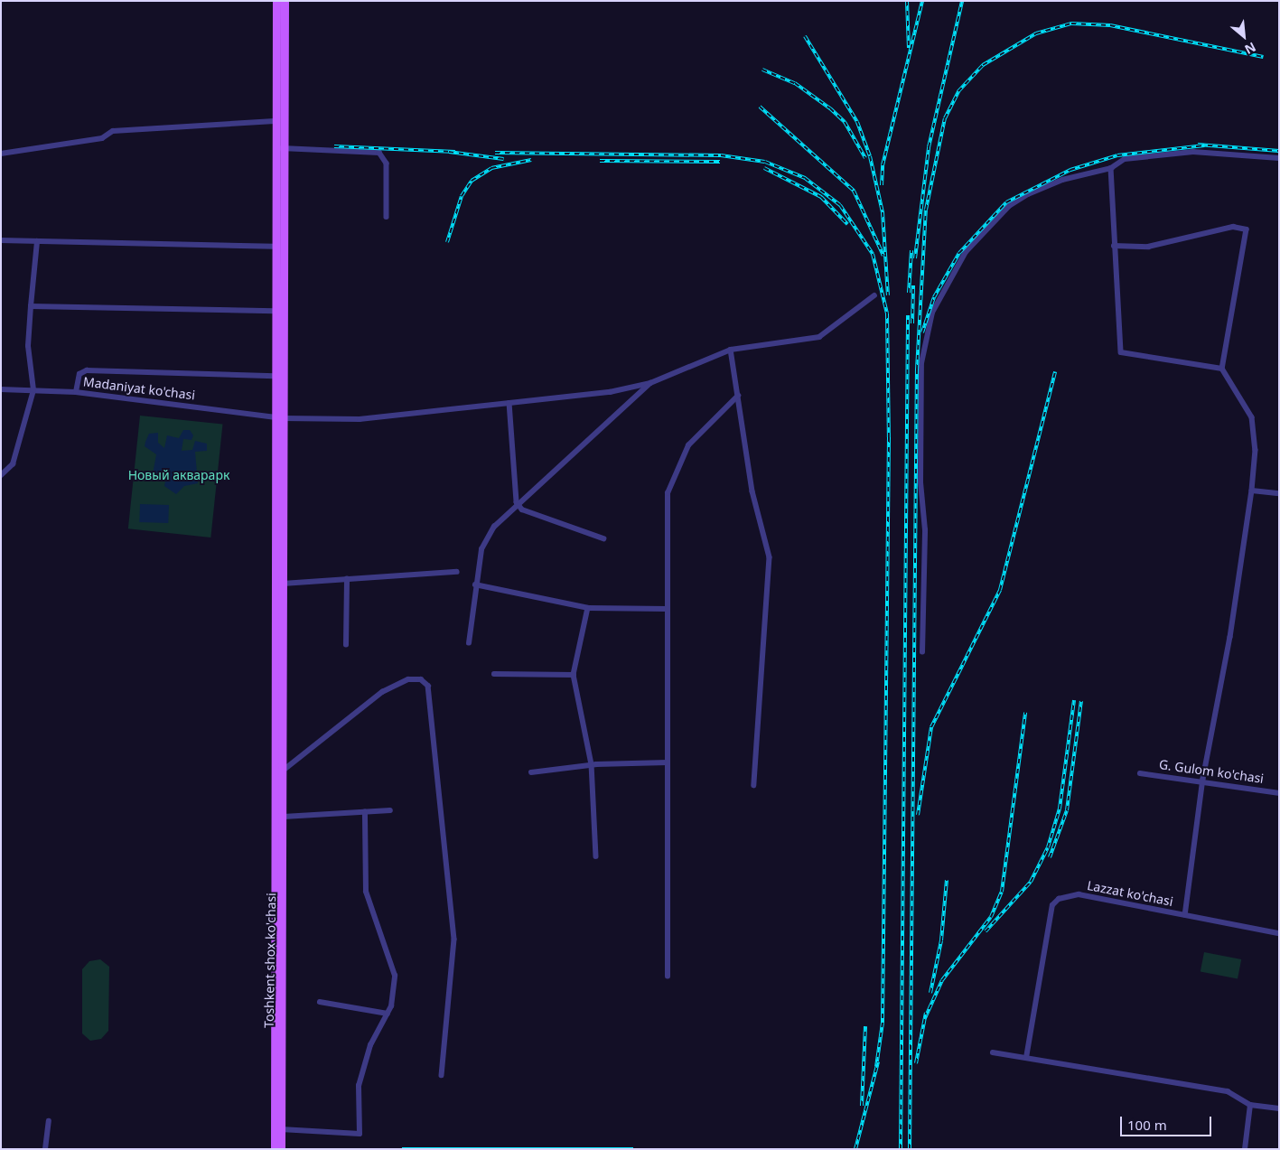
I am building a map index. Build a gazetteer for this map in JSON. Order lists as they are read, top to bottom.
{
  "streets": {
    "main road": ["Toshkent shox ko'chasi"],
    "street": ["Madaniyat ko'chasi", "G. Gulom ko'chasi", "Lazzat ko'chasi"]
  },
  "crossings": [
    ["Madaniyat ko'chasi", "Toshkent shox ko'chasi"]
  ],
  "parks": ["Новый акварарк"],
  "scale_bar": "100 m",
  "north": "bottom right"
}
